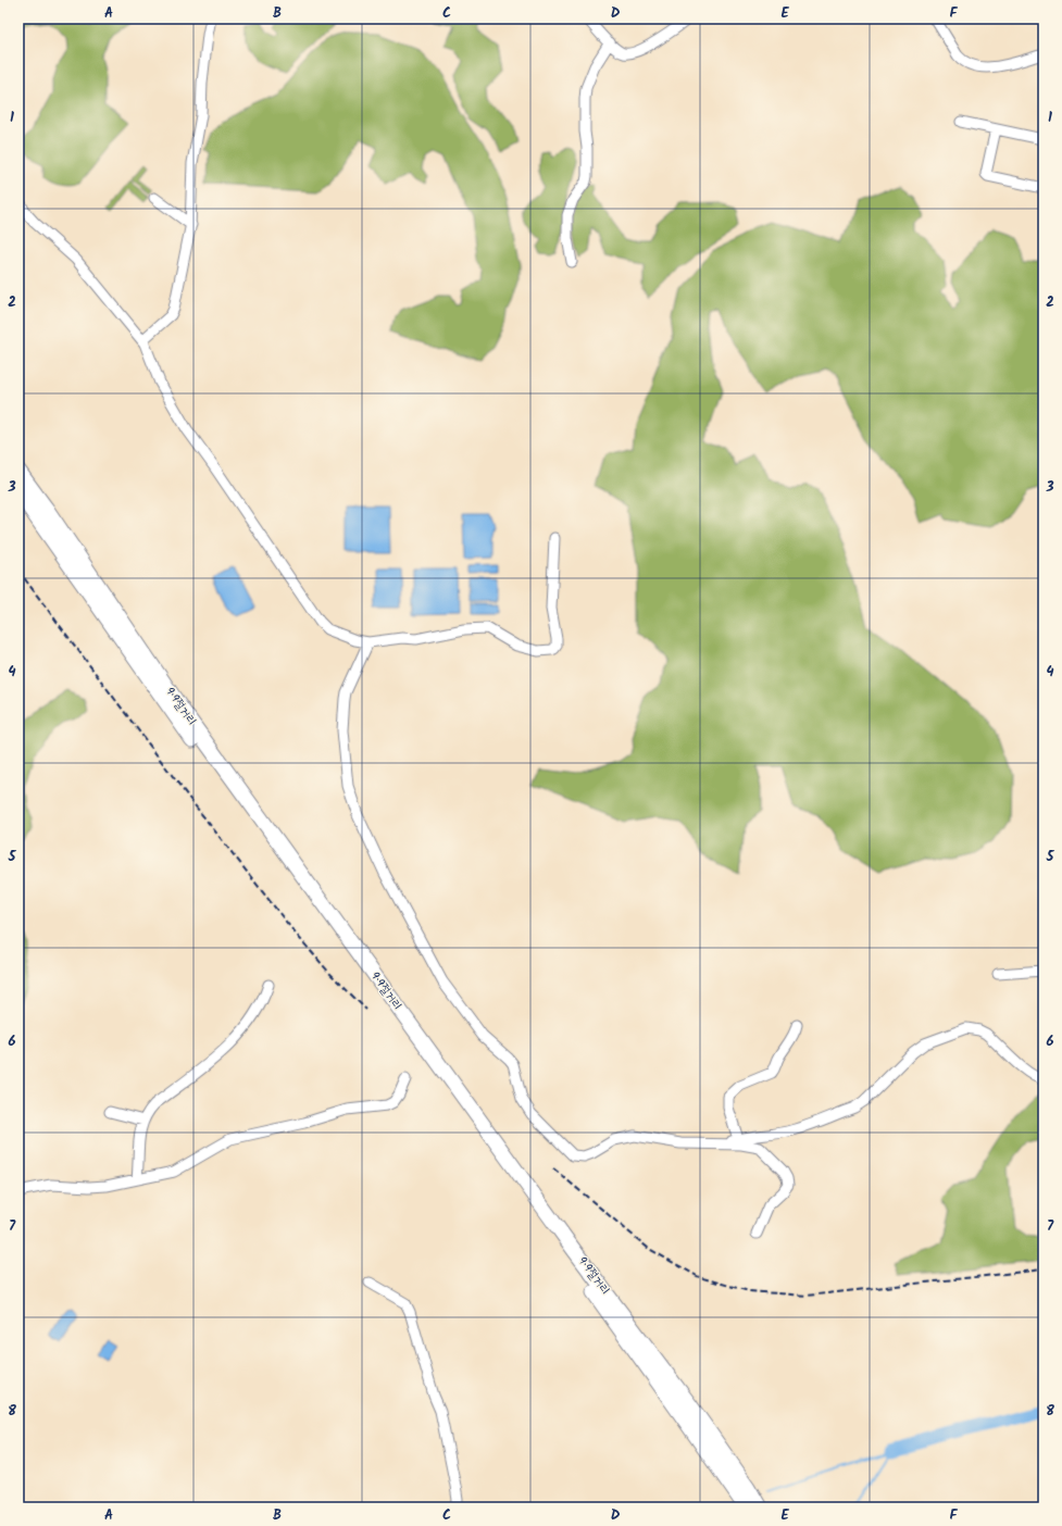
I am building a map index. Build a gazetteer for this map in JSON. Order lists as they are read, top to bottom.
{
  "streets": {
    "highway": ["9·9절거리"]
  },
  "grid": {
    "columns": [
      "A",
      "B",
      "C",
      "D",
      "E",
      "F"
    ],
    "rows": [
      "1",
      "2",
      "3",
      "4",
      "5",
      "6",
      "7",
      "8"
    ]
  }
}
